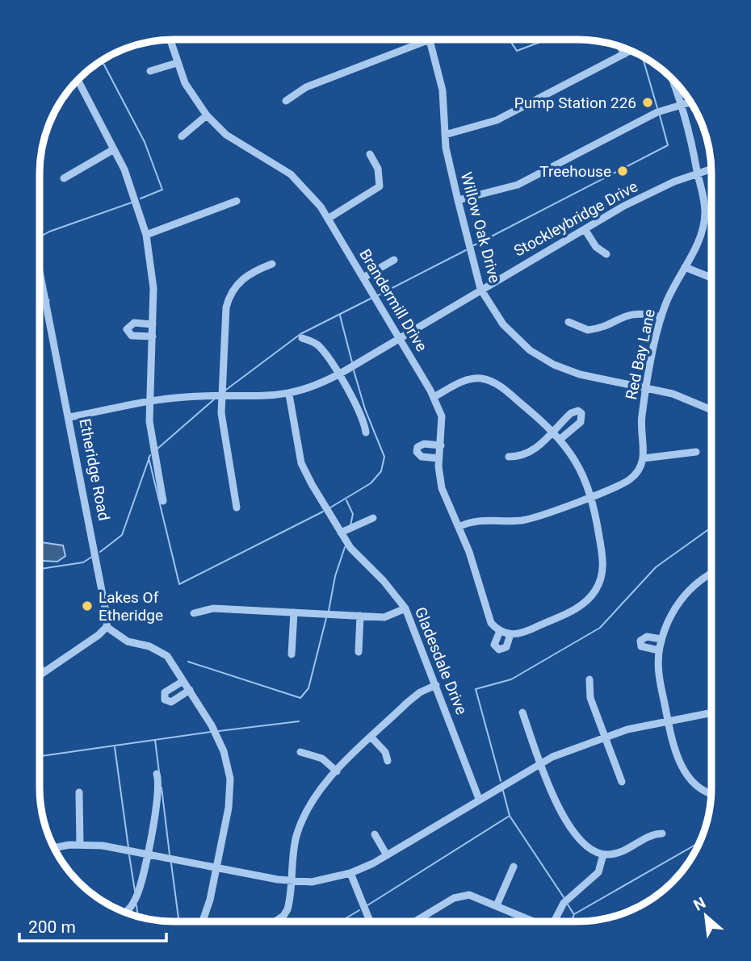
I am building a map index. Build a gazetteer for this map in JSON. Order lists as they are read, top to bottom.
{
  "streets": {
    "street": [
      "Stockleybridge Drive",
      "Willow Oak Drive",
      "Brandermill Drive",
      "Red Bay Lane",
      "Etheridge Road",
      "Gladesdale Drive"
    ]
  },
  "crossings": [
    ["Stockleybridge Drive", "Willow Oak Drive"],
    ["Stockleybridge Drive", "Brandermill Drive"],
    ["Stockleybridge Drive", "Red Bay Lane"],
    ["Stockleybridge Drive", "Etheridge Road"],
    ["Stockleybridge Drive", "Gladesdale Drive"],
    ["Willow Oak Drive", "Red Bay Lane"]
  ],
  "places": ["Pump Station 226", "Treehouse", "Lakes Of Etheridge"],
  "scale_bar": "200 m",
  "north": "top left"
}
